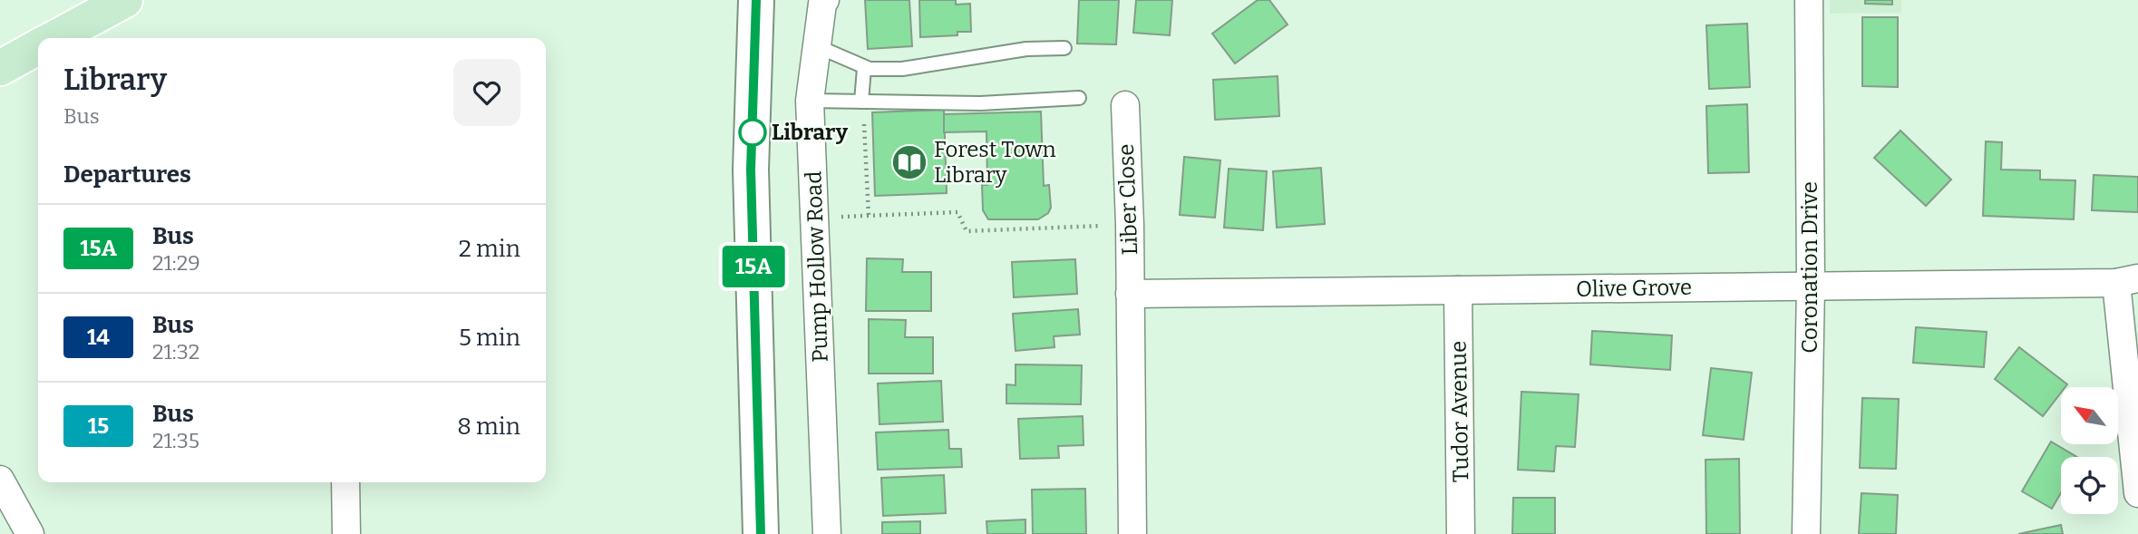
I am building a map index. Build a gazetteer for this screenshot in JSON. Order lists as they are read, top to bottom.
{
  "streets": {
    "street": [
      "Liber Close",
      "Pump Hollow Road",
      "Coronation Drive",
      "Olive Grove",
      "Tudor Avenue"
    ]
  },
  "crossings": [
    ["Liber Close", "Olive Grove"],
    ["Coronation Drive", "Olive Grove"],
    ["Olive Grove", "Tudor Avenue"]
  ],
  "places": {
    "other": ["Library"],
    "library": ["Forest Town Library"]
  },
  "lines": ["bus line 15A"],
  "north": "top left",
  "page": {
    "on_map": "15A",
    "heading": [
      ["Library", "Bus"],
      "Departures"
    ],
    "list": [
      {
        "mark": "15A",
        "name": "Bus",
        "note": "21:29",
        "value": "2 min"
      },
      {
        "mark": "14",
        "name": "Bus",
        "note": "21:32",
        "value": "5 min"
      },
      {
        "mark": "15",
        "name": "Bus",
        "note": "21:35",
        "value": "8 min"
      }
    ]
  }
}
